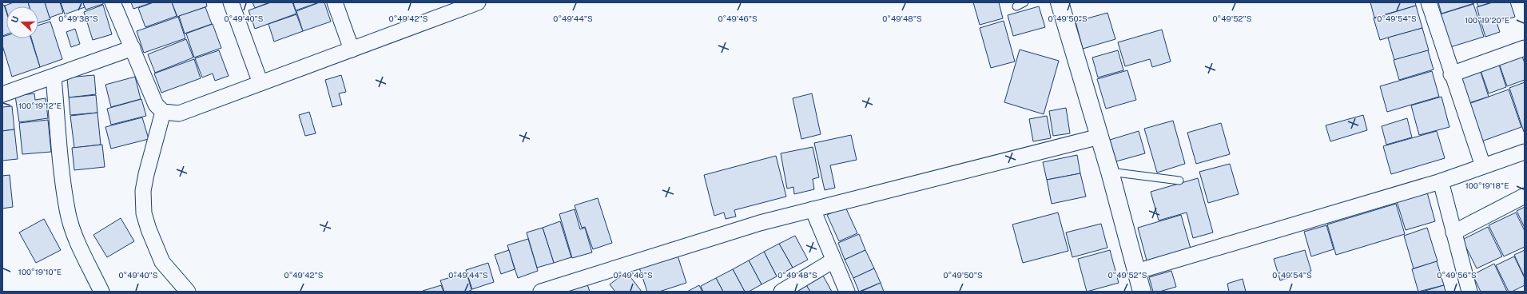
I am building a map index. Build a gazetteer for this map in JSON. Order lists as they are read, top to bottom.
{
  "north": "left",
  "coordinates": [
    "0°49'38\"S",
    "0°49'40\"S",
    "0°49'42\"S",
    "0°49'54\"S",
    "0°49'44\"S",
    "0°49'46\"S",
    "0°49'48\"S",
    "0°49'50\"S",
    "0°49'52\"S",
    "100°19'20\"E",
    "100°19'12\"E",
    "100°19'18\"E",
    "100°19'10\"E",
    "0°49'56\"S"
  ]
}
